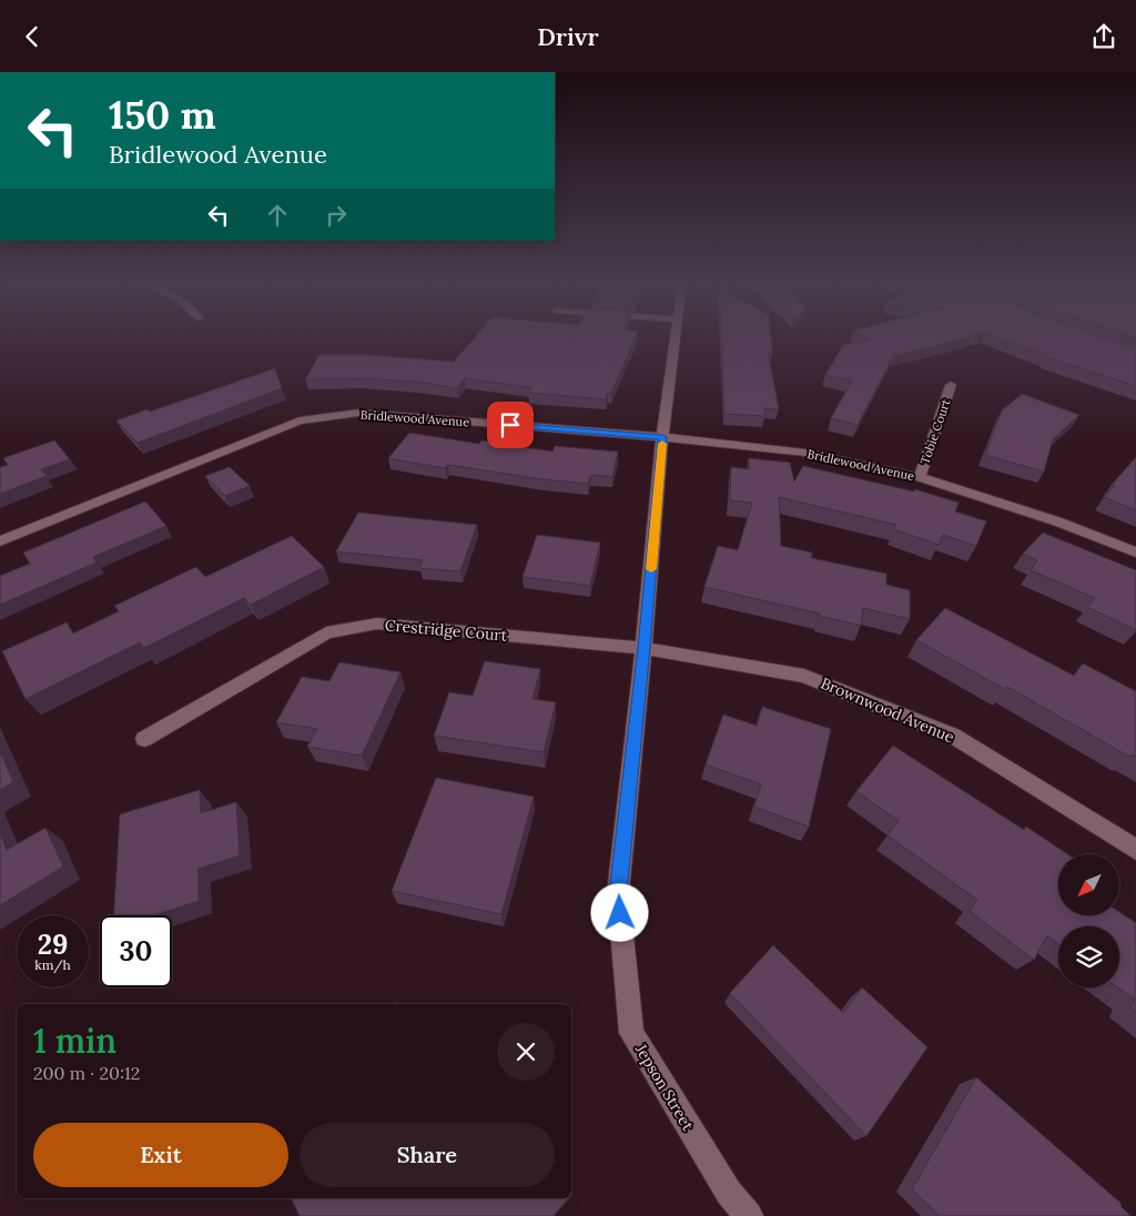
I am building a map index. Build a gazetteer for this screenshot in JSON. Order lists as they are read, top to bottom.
{
  "streets": {
    "street": [
      "Bridlewood Avenue",
      "Tobie Court",
      "Crestridge Court",
      "Brownwood Avenue",
      "Jepson Street"
    ]
  },
  "crossings": [
    ["Bridlewood Avenue", "Tobie Court"],
    ["Bridlewood Avenue", "Jepson Street"],
    ["Crestridge Court", "Brownwood Avenue"],
    ["Crestridge Court", "Jepson Street"],
    ["Brownwood Avenue", "Jepson Street"]
  ],
  "north": "bottom left",
  "page": {
    "header": "Drivr",
    "turn": ["150 m", "Bridlewood Avenue"],
    "speed": "29 km/h",
    "limit": "30",
    "heading": ["1 min", "200 m · 20:12"],
    "buttons": ["Exit", "Share"]
  }
}
